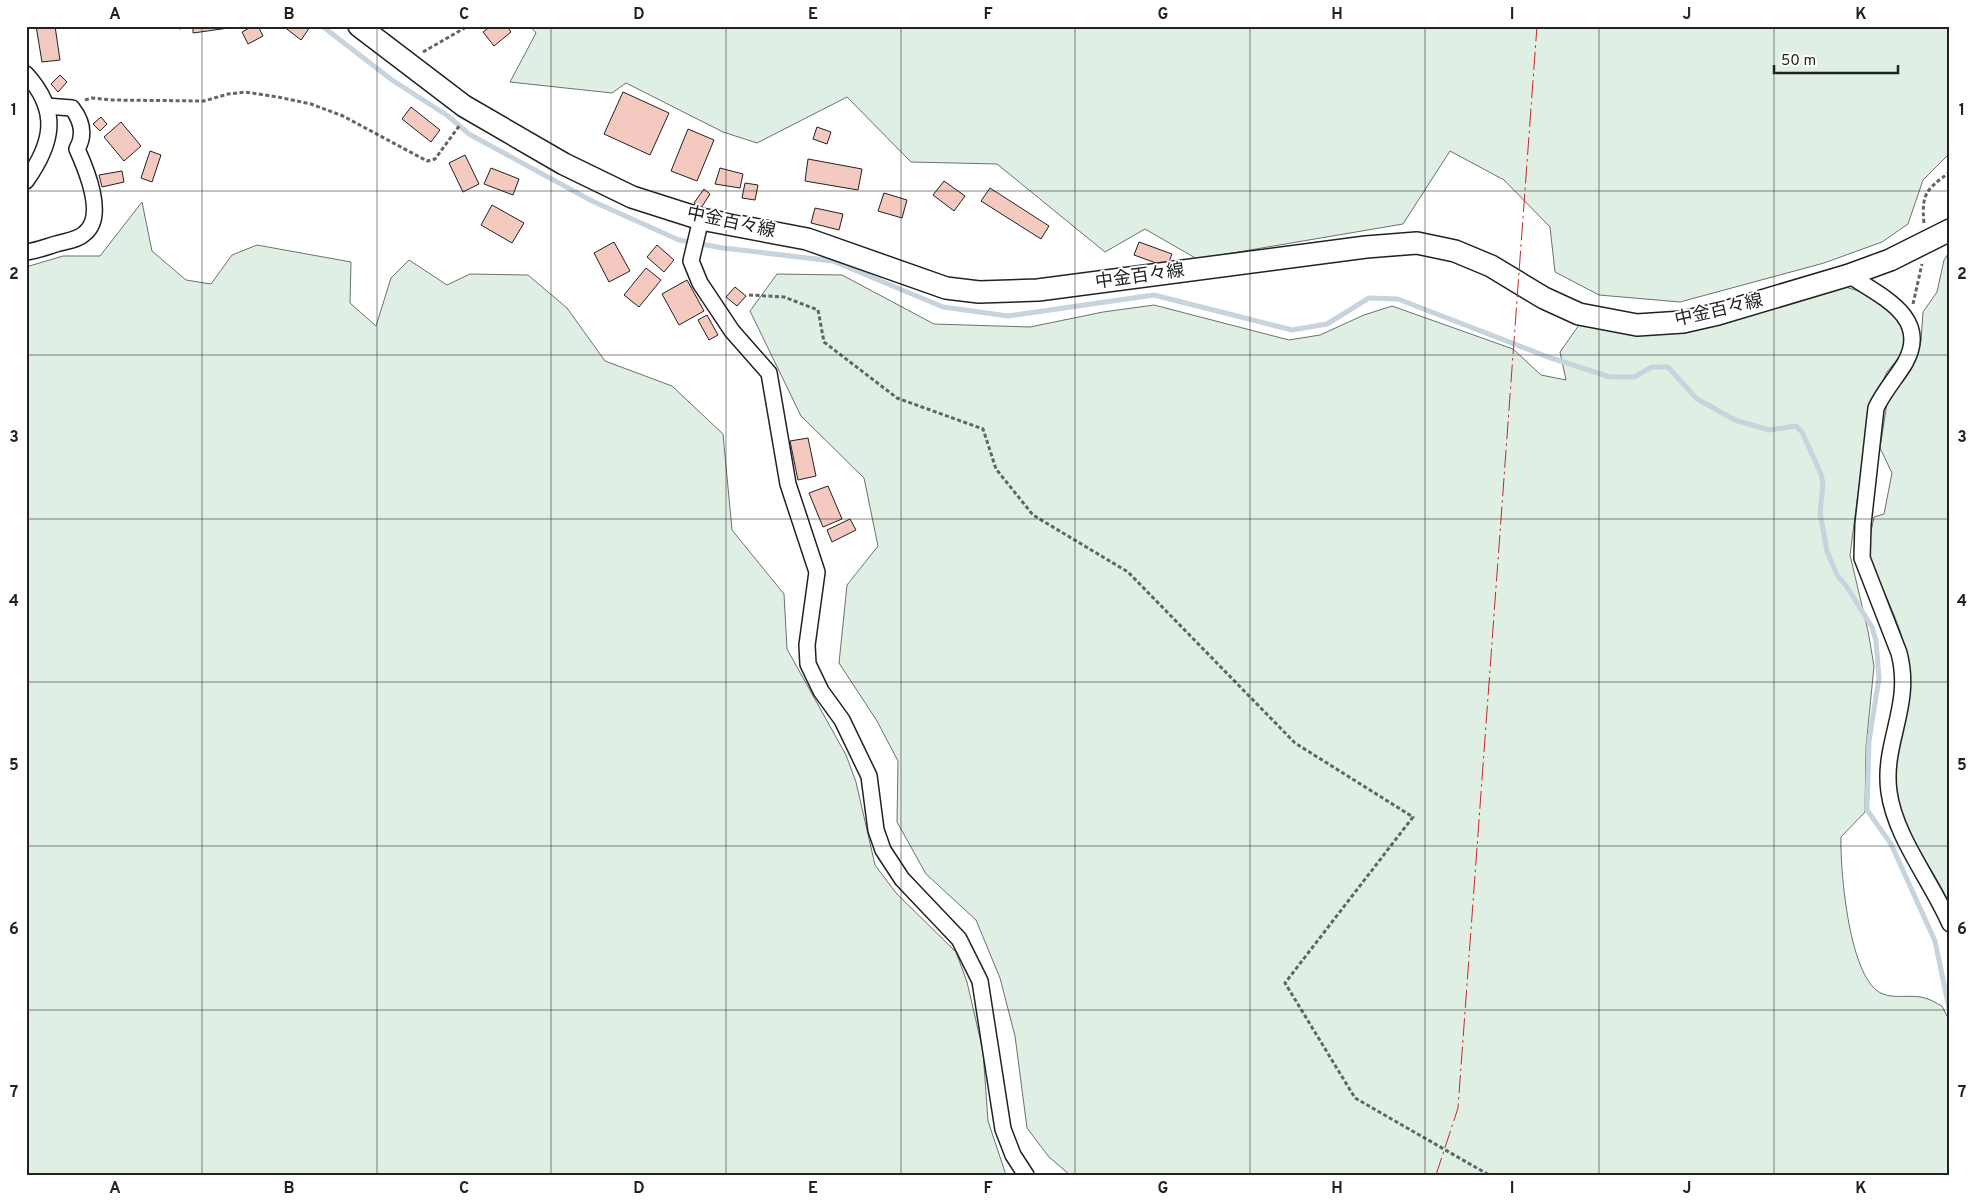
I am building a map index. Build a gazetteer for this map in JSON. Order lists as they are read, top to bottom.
{
  "streets": {
    "main road": ["中金百々線"]
  },
  "scale_bar": "50 m",
  "grid": {
    "columns": [
      "A",
      "B",
      "C",
      "D",
      "E",
      "F",
      "G",
      "H",
      "I",
      "J",
      "K"
    ],
    "rows": [
      "1",
      "2",
      "3",
      "4",
      "5",
      "6",
      "7"
    ]
  }
}
